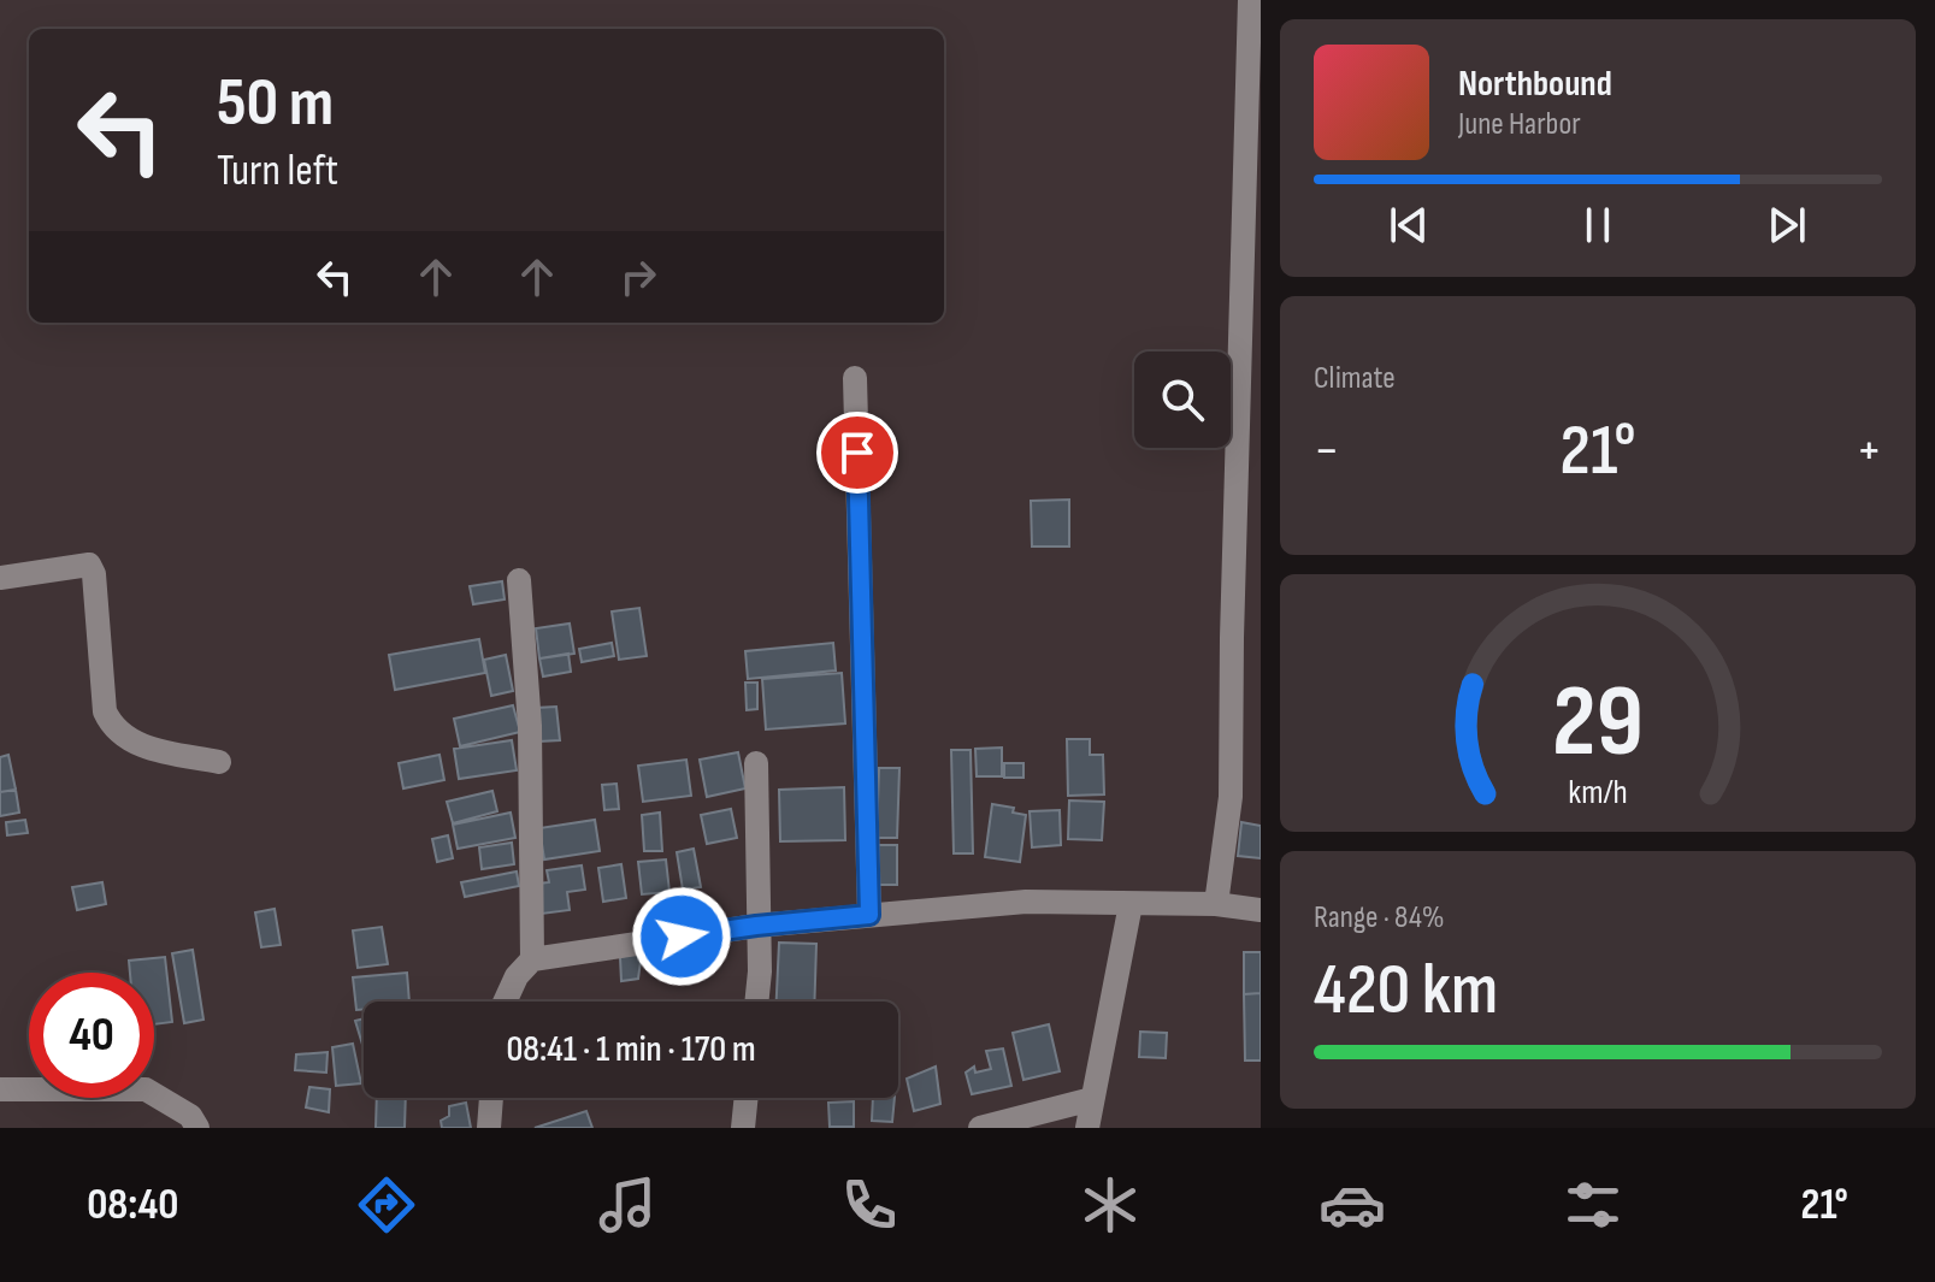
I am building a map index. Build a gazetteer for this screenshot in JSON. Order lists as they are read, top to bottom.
{
  "page": {
    "turn": ["50 m", "Turn left"],
    "song": ["Northbound", "June Harbor"],
    "tile": [
      "Climate",
      ["Range · 84%", "420 km"]
    ],
    "heat": ["−", "21°", "+"],
    "limit": "40",
    "trip": "08:41 · 1 min · 170 m",
    "tabs": ["08:40", "21°"],
    "gauge": ["29", "km/h"]
  }
}
